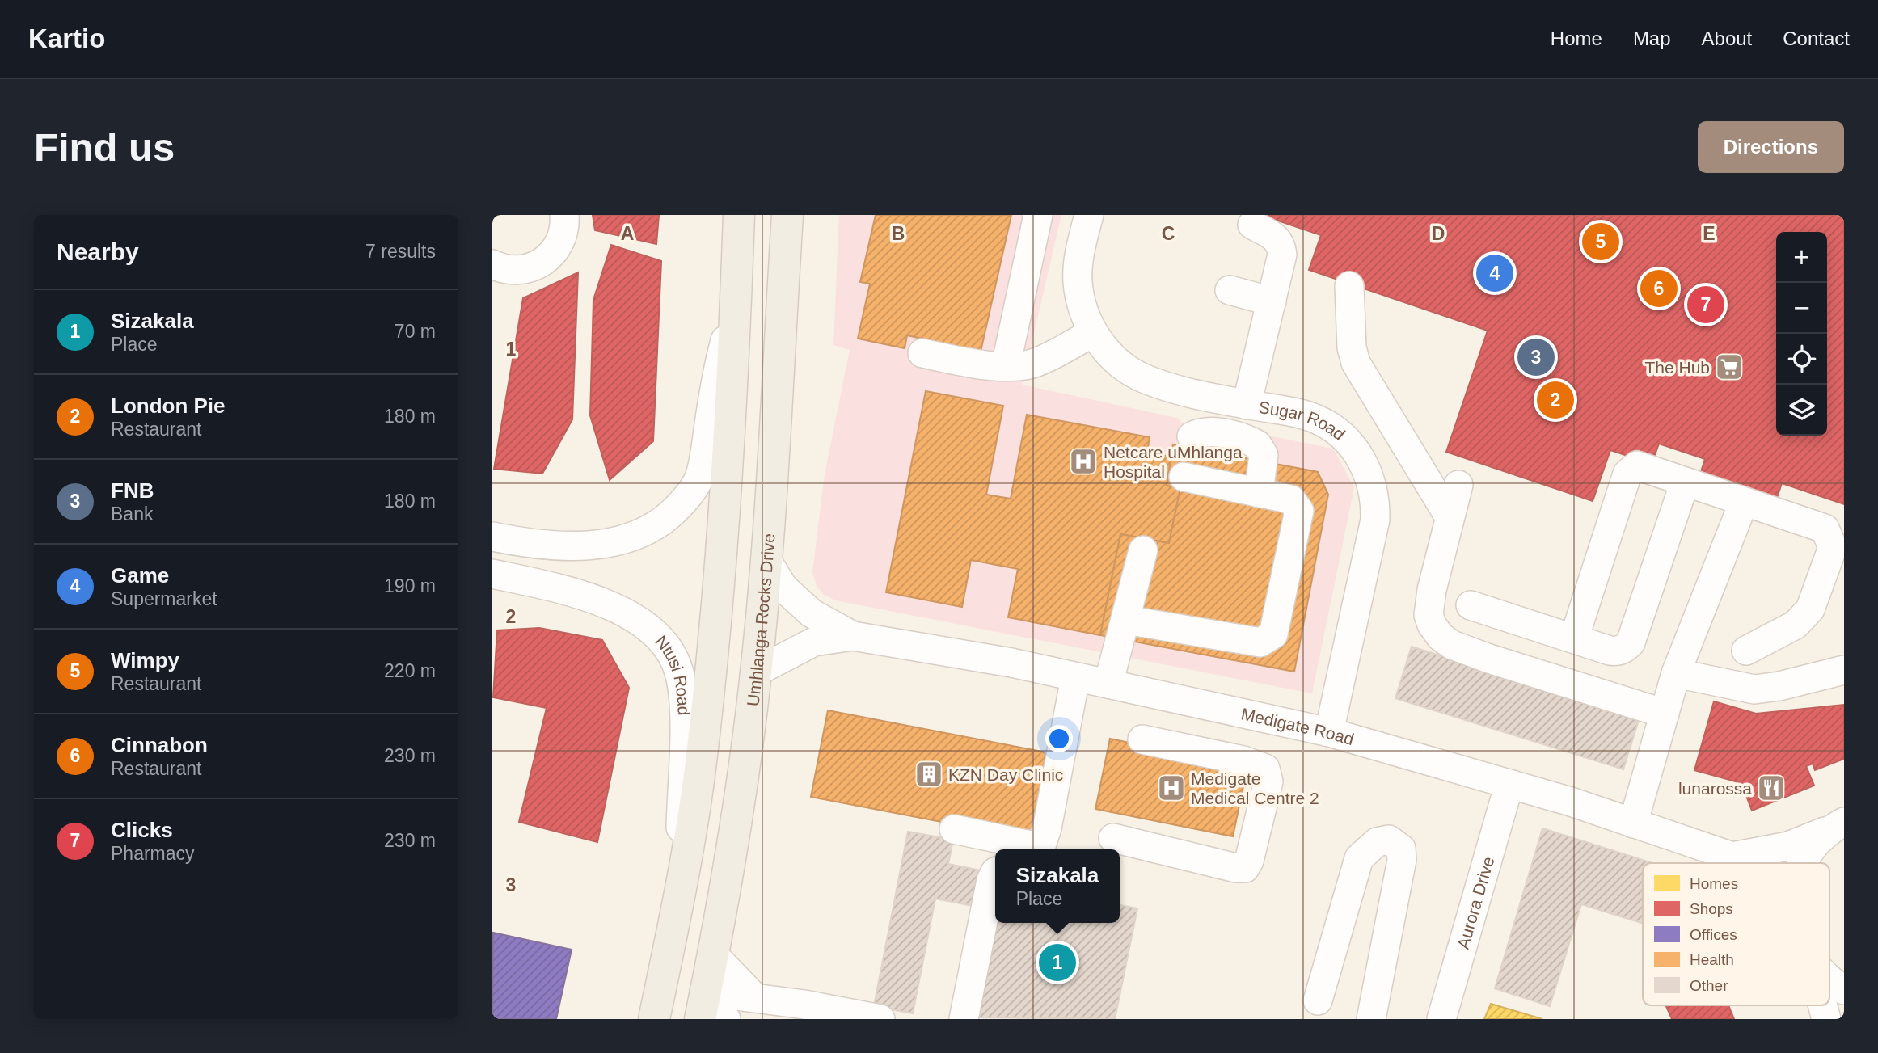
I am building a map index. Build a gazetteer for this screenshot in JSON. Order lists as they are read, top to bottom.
{
  "streets": {
    "main road": ["Umhlanga Rocks Drive"],
    "street": [
      "Sugar Road",
      "Ntusi Road",
      "Medigate Road",
      "Aurora Drive"
    ]
  },
  "crossings": [
    ["Sugar Road", "Medigate Road"],
    ["Umhlanga Rocks Drive", "Medigate Road"],
    ["Medigate Road", "Aurora Drive"]
  ],
  "places": {
    "supermarket": ["The Hub"],
    "hospital": ["Netcare uMhlanga Hospital", "Medigate Medical Centre 2"],
    "building": ["KZN Day Clinic"],
    "restaurant": ["lunarossa"]
  },
  "legend": [
    "Homes",
    "Shops",
    "Offices",
    "Health",
    "Other"
  ],
  "page": {
    "header": "Kartio",
    "nav": [
      "Home",
      "Map",
      "About",
      "Contact"
    ],
    "buttons": "Directions",
    "title": "Find us",
    "heading": ["Nearby", "7 results"],
    "pins": [
      "5",
      "4",
      "6",
      "7",
      "3",
      "2",
      "1"
    ],
    "map_buttons": ["+", "−"],
    "list": [
      {
        "mark": "1",
        "name": "Sizakala",
        "note": "Place",
        "value": "70 m"
      },
      {
        "mark": "2",
        "name": "London Pie",
        "note": "Restaurant",
        "value": "180 m"
      },
      {
        "mark": "3",
        "name": "FNB",
        "note": "Bank",
        "value": "180 m"
      },
      {
        "mark": "4",
        "name": "Game",
        "note": "Supermarket",
        "value": "190 m"
      },
      {
        "mark": "5",
        "name": "Wimpy",
        "note": "Restaurant",
        "value": "220 m"
      },
      {
        "mark": "6",
        "name": "Cinnabon",
        "note": "Restaurant",
        "value": "230 m"
      },
      {
        "mark": "7",
        "name": "Clicks",
        "note": "Pharmacy",
        "value": "230 m"
      }
    ],
    "popup": ["Sizakala", "Place"]
  },
  "grid": {
    "columns": [
      "A",
      "B",
      "C",
      "D",
      "E"
    ],
    "rows": ["1", "2", "3"]
  }
}
